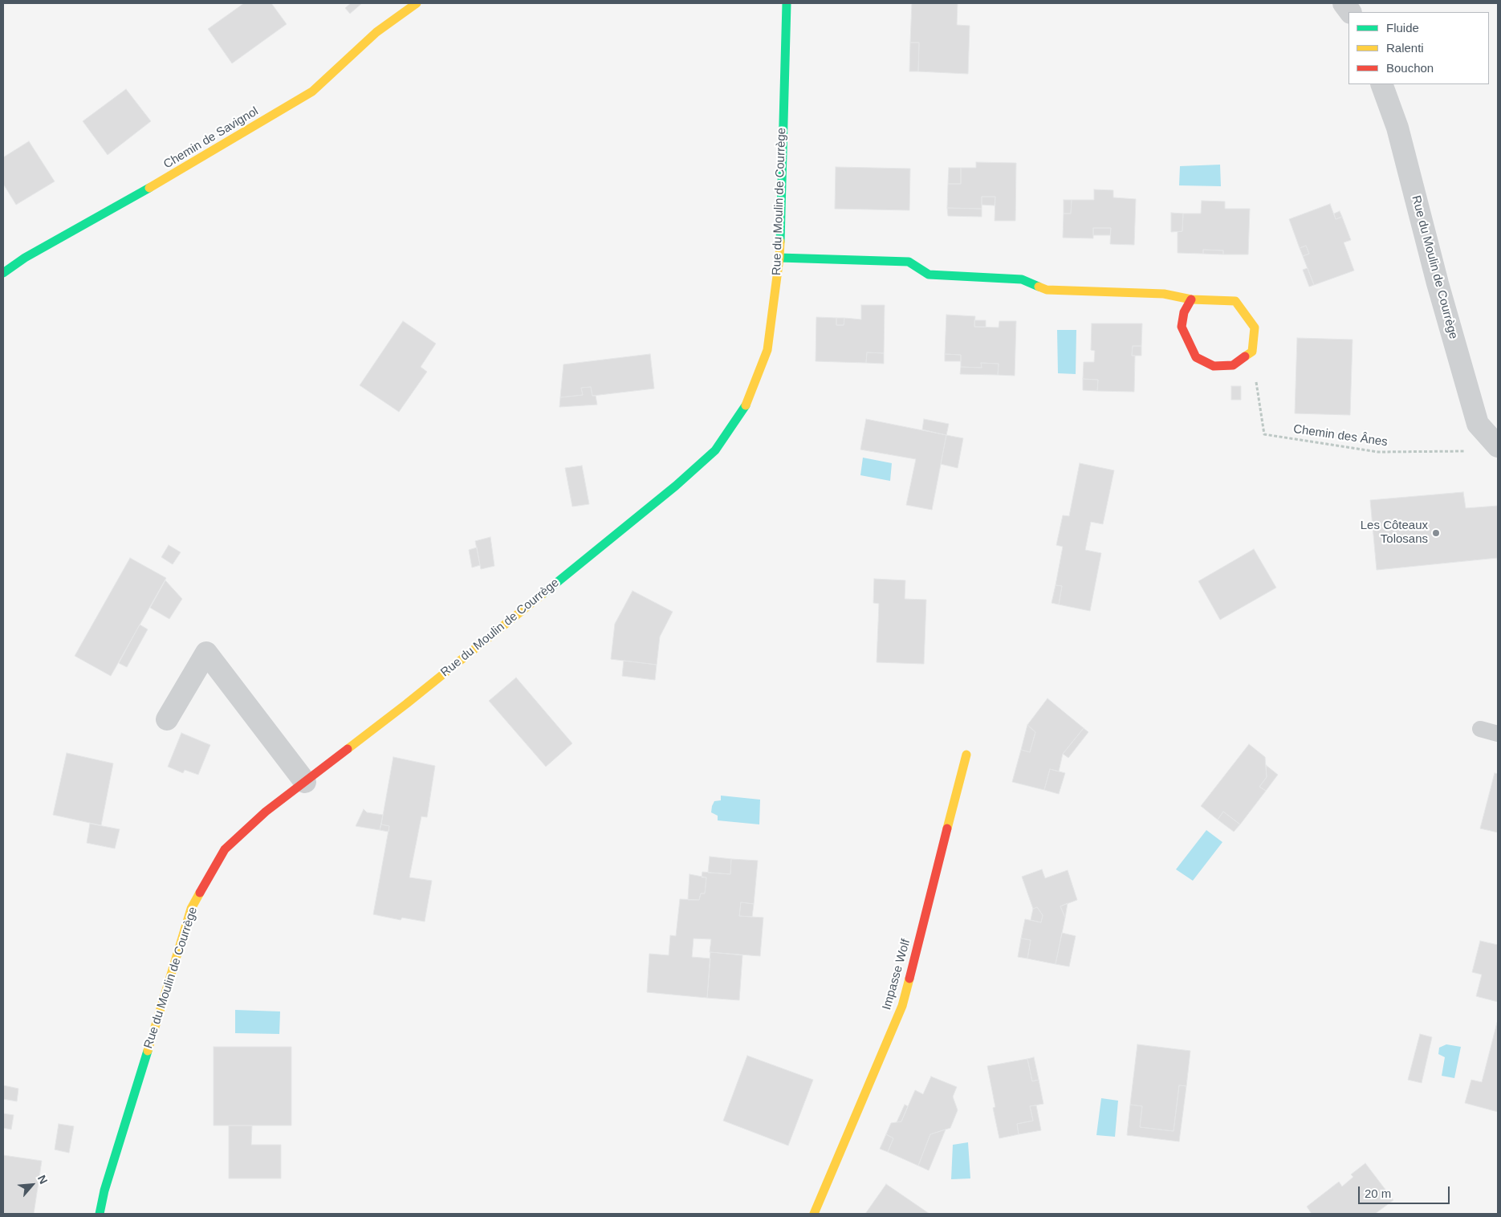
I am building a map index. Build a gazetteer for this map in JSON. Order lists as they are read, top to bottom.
{
  "streets": {
    "street": ["Chemin de Savignol", "Rue du Moulin de Courrège", "Impasse Wolf"],
    "path": ["Chemin des Ânes"]
  },
  "places": ["Les Côteaux Tolosans"],
  "legend": ["Fluide", "Ralenti", "Bouchon"],
  "scale_bar": "20 m",
  "north": "top right"
}
